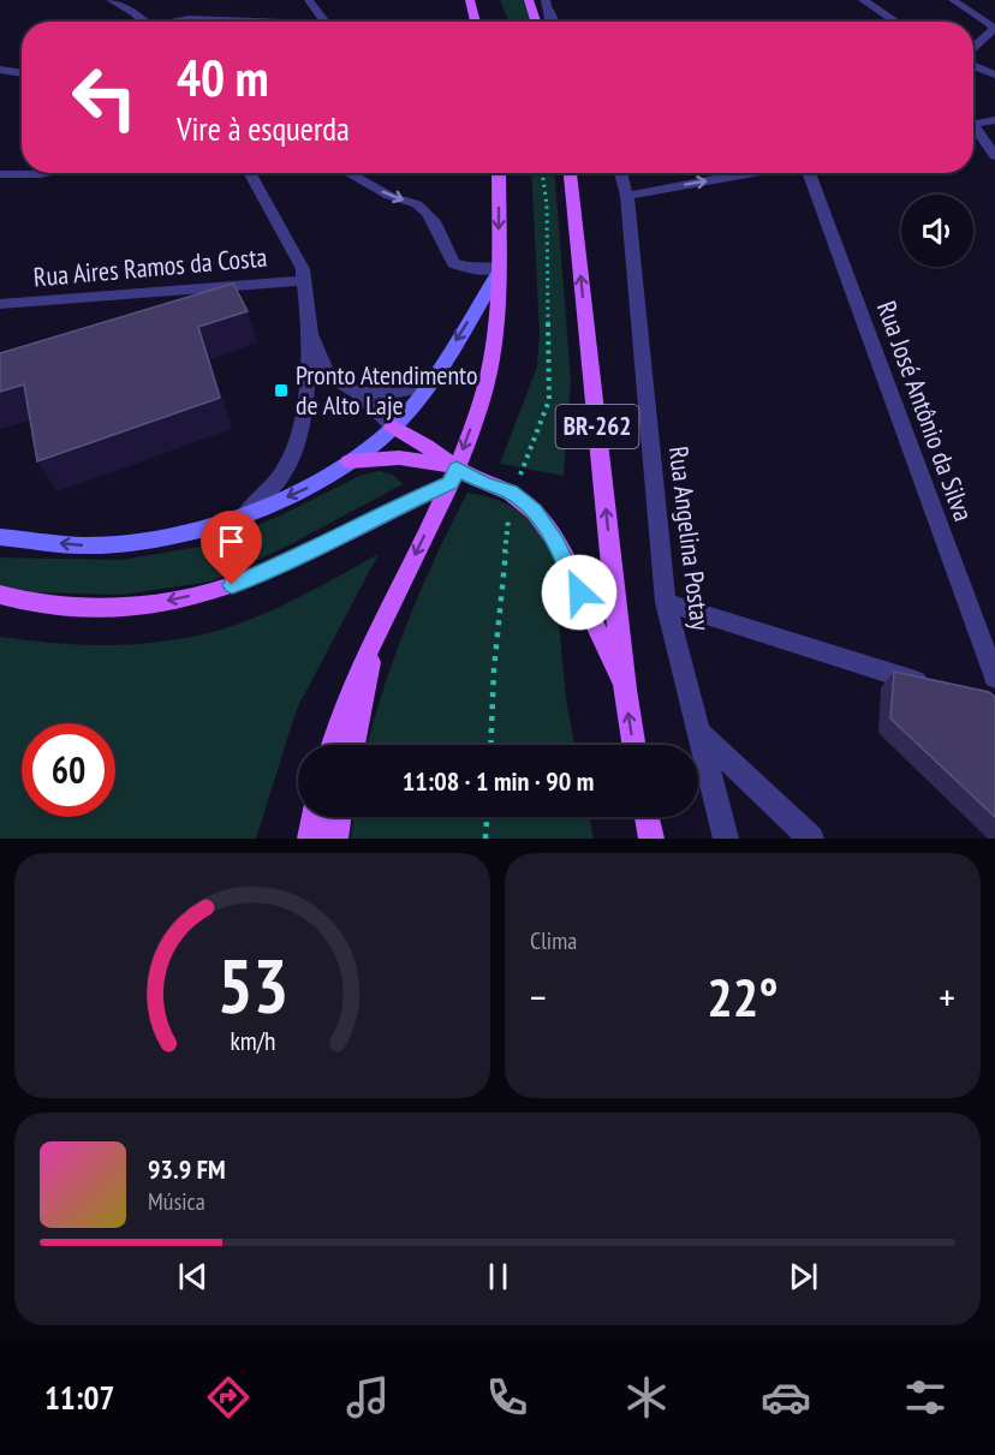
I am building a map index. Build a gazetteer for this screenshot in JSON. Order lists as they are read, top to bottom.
{
  "streets": {
    "main road": ["BR-262"],
    "street": ["Rua Aires Ramos da Costa", "Rua José Antônio da Silva", "Rua Angelina Postay"]
  },
  "places": {
    "transit": ["Pronto Atendimento de Alto Laje"]
  },
  "page": {
    "turn": ["40 m", "Vire à esquerda"],
    "limit": "60",
    "trip": "11:08 · 1 min · 90 m",
    "tile": "Clima",
    "heat": ["−", "22°", "+"],
    "song": ["93.9 FM", "Música"],
    "tabs": "11:07",
    "gauge": ["53", "km/h"]
  }
}
